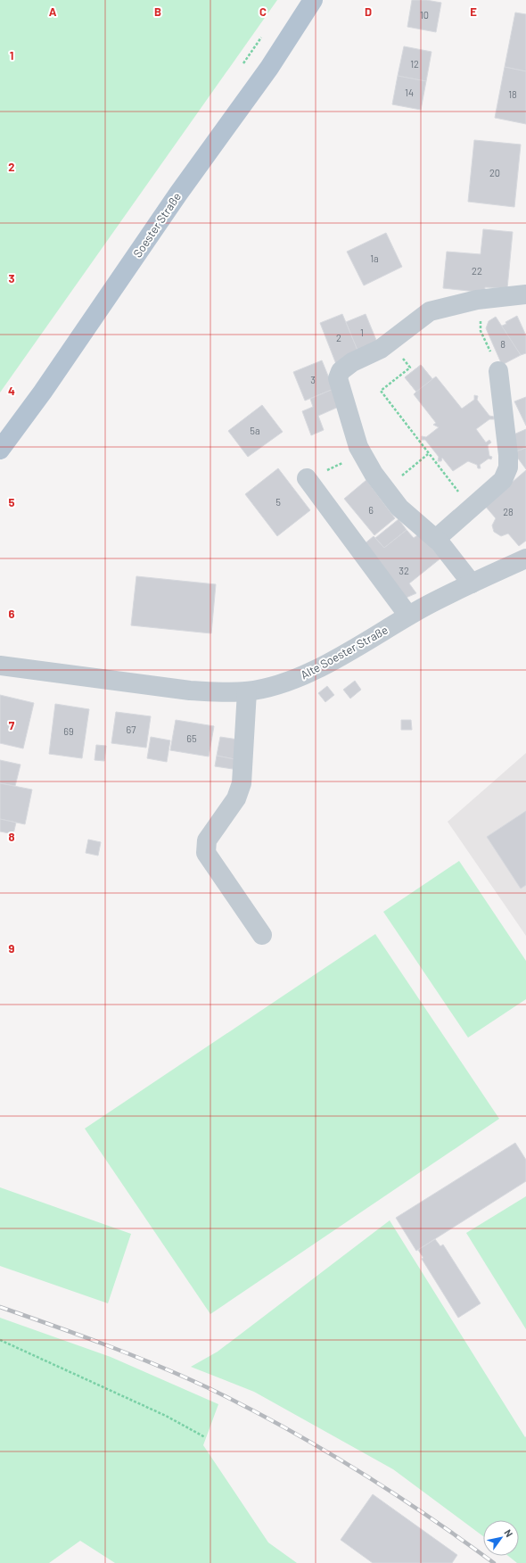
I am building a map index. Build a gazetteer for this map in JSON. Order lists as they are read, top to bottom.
{
  "streets": {
    "main road": ["Soester Straße"],
    "street": ["Alte Soester Straße"]
  },
  "house_numbers": [
    "10",
    "12",
    "14",
    "18",
    "20",
    "1a",
    "22",
    "1",
    "2",
    "8",
    "3",
    "5a",
    "5",
    "6",
    "28",
    "32",
    "67",
    "69",
    "65"
  ],
  "north": "top right",
  "grid": {
    "columns": [
      "A",
      "B",
      "C",
      "D",
      "E"
    ],
    "rows": [
      "1",
      "2",
      "3",
      "4",
      "5",
      "6",
      "7",
      "8",
      "9"
    ]
  }
}
